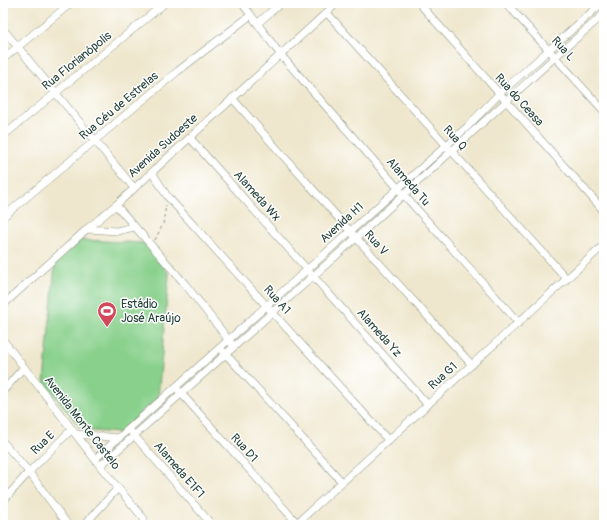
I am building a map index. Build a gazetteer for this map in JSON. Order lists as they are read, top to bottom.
{
  "streets": {
    "street": [
      "Rua L",
      "Rua Florianópolis",
      "Rua do Ceasa",
      "Rua Céu de Estrelas",
      "Rua Q",
      "Avenida Sudoeste",
      "Alameda Tu",
      "Alameda Wx",
      "Avenida H1",
      "Rua V",
      "Rua A1",
      "Alameda Yz",
      "Rua G1",
      "Avenida Monte Castelo",
      "Rua E",
      "Rua D1",
      "Alameda E1F1"
    ]
  },
  "crossings": [
    ["Rua L", "Avenida H1"],
    ["Rua do Ceasa", "Avenida H1"],
    ["Rua Céu de Estrelas", "Alameda Tu"],
    ["Rua Q", "Avenida Sudoeste"],
    ["Rua Q", "Avenida H1"],
    ["Rua Q", "Rua G1"],
    ["Avenida Sudoeste", "Alameda Tu"],
    ["Avenida Sudoeste", "Alameda Wx"],
    ["Avenida Sudoeste", "Rua V"],
    ["Avenida Sudoeste", "Rua A1"],
    ["Alameda Tu", "Avenida H1"],
    ["Alameda Tu", "Rua G1"],
    ["Alameda Wx", "Avenida H1"],
    ["Alameda Wx", "Alameda Yz"],
    ["Avenida H1", "Rua V"],
    ["Avenida H1", "Rua A1"],
    ["Avenida H1", "Alameda Yz"],
    ["Avenida H1", "Avenida Monte Castelo"],
    ["Avenida H1", "Rua D1"],
    ["Avenida H1", "Alameda E1F1"],
    ["Rua V", "Rua G1"],
    ["Rua A1", "Rua G1"],
    ["Alameda Yz", "Rua G1"],
    ["Rua G1", "Rua D1"],
    ["Avenida Monte Castelo", "Rua E"]
  ],
  "places": {
    "sports": ["Estádio José Araújo"]
  }
}
